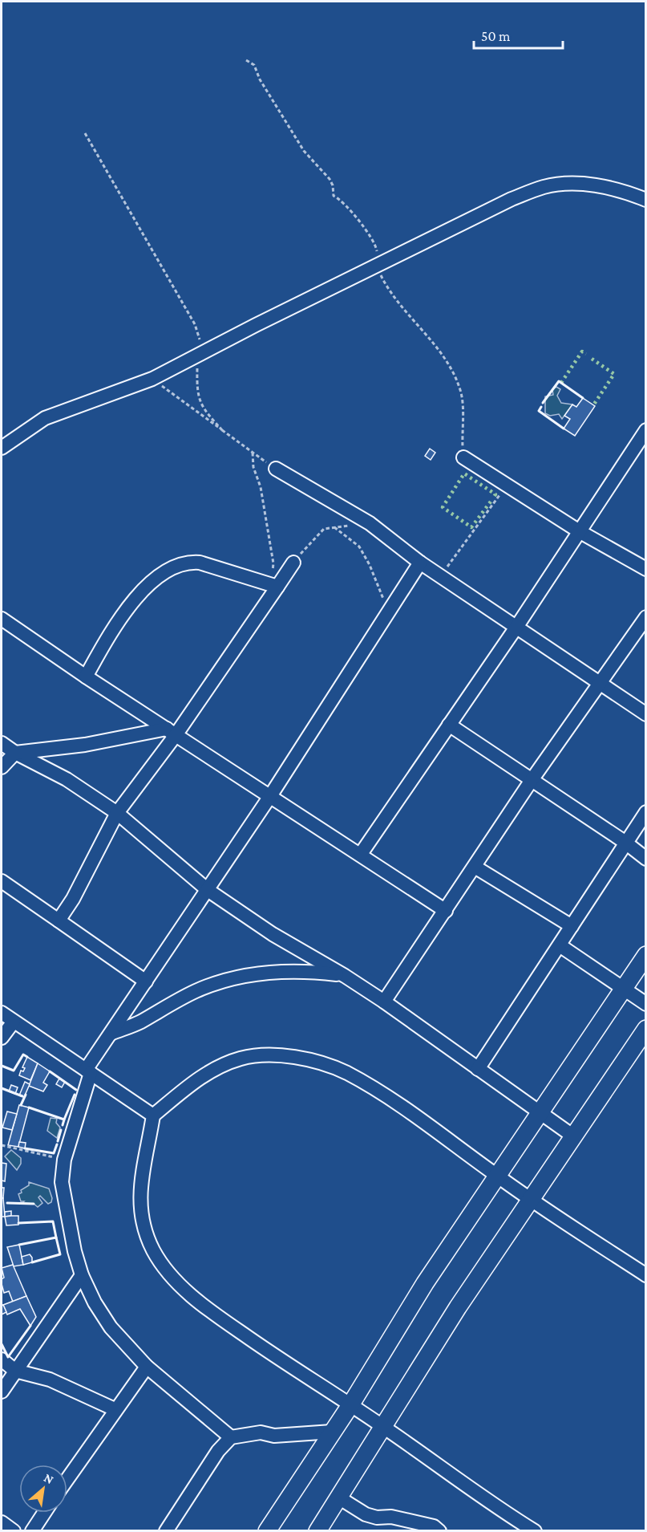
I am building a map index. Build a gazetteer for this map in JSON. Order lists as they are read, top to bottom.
{
  "scale_bar": "50 m",
  "north": "top right"
}
